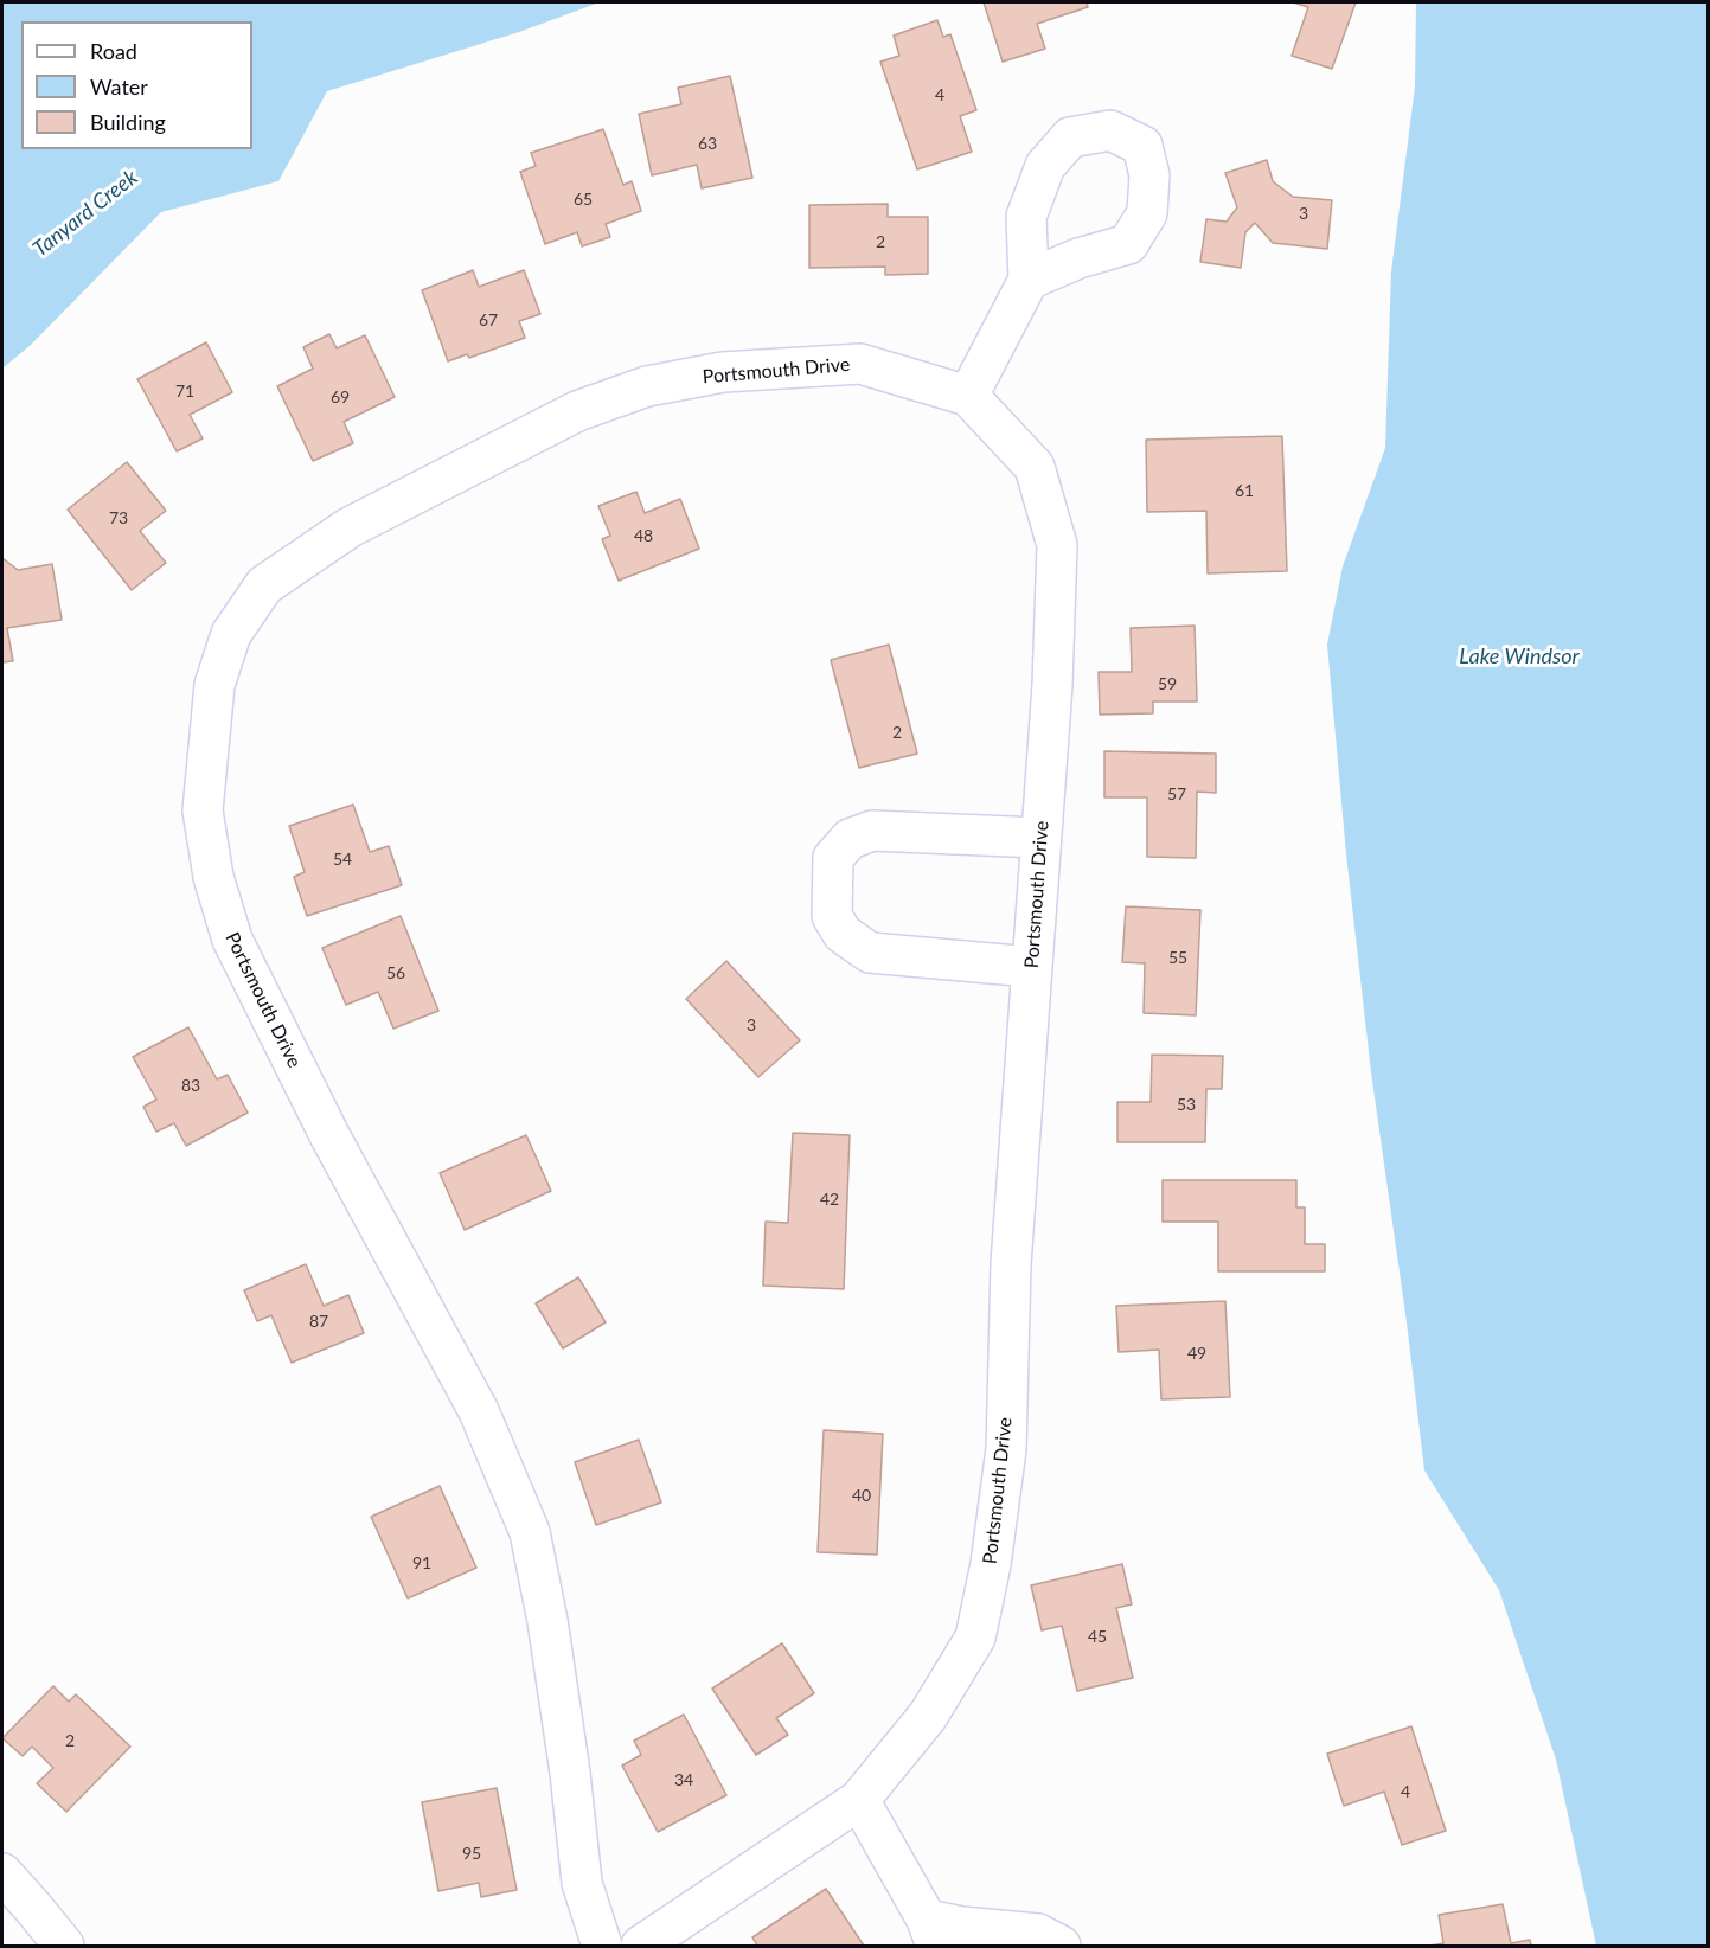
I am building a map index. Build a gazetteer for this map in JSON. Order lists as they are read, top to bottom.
{
  "streets": {
    "street": ["Portsmouth Drive"]
  },
  "water": ["Tanyard Creek", "Lake Windsor"],
  "house_numbers": [
    "4",
    "63",
    "65",
    "3",
    "2",
    "67",
    "71",
    "69",
    "61",
    "73",
    "48",
    "59",
    "2",
    "57",
    "54",
    "55",
    "56",
    "3",
    "83",
    "53",
    "42",
    "87",
    "49",
    "40",
    "91",
    "45",
    "2",
    "34",
    "4",
    "95"
  ],
  "legend": ["Road", "Water", "Building"]
}
